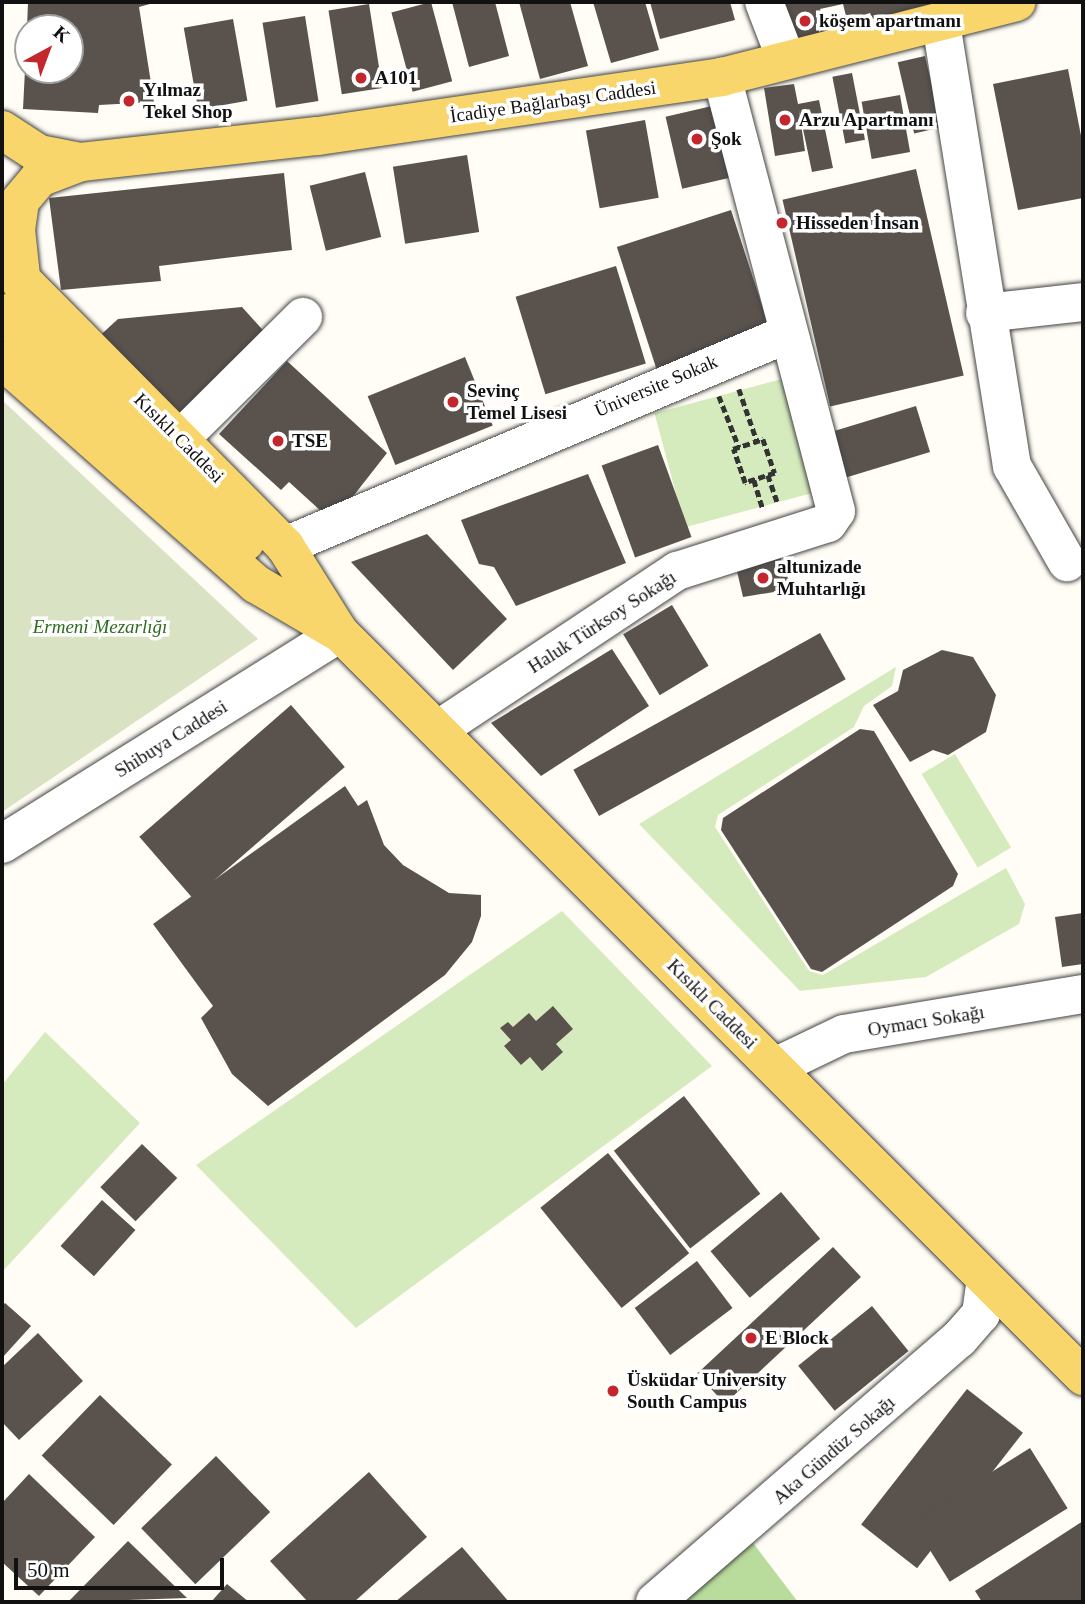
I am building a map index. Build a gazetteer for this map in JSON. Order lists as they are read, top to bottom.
{
  "streets": {
    "main road": ["İcadiye Bağlarbaşı Caddesi", "Kısıklı Caddesi"],
    "street": [
      "Üniversite Sokak",
      "Haluk Türksoy Sokağı",
      "Shibuya Caddesi",
      "Oymacı Sokağı",
      "Aka Gündüz Sokağı"
    ]
  },
  "crossings": [
    ["İcadiye Bağlarbaşı Caddesi", "Kısıklı Caddesi"],
    ["Üniversite Sokak", "Kısıklı Caddesi"],
    ["Üniversite Sokak", "Haluk Türksoy Sokağı"],
    ["Kısıklı Caddesi", "Haluk Türksoy Sokağı"],
    ["Kısıklı Caddesi", "Shibuya Caddesi"],
    ["Kısıklı Caddesi", "Oymacı Sokağı"],
    ["Kısıklı Caddesi", "Aka Gündüz Sokağı"]
  ],
  "parks": ["Ermeni Mezarlığı"],
  "places": [
    "köşem apartmanı",
    "A101",
    "Yılmaz Tekel Shop",
    "Arzu Apartmanı",
    "Şok",
    "Hisseden İnsan",
    "Sevinç Temel Lisesi",
    "TSE",
    "altunizade Muhtarlığı",
    "E Block",
    "Üsküdar University South Campus"
  ],
  "scale_bar": "50 m",
  "north": "top right"
}
